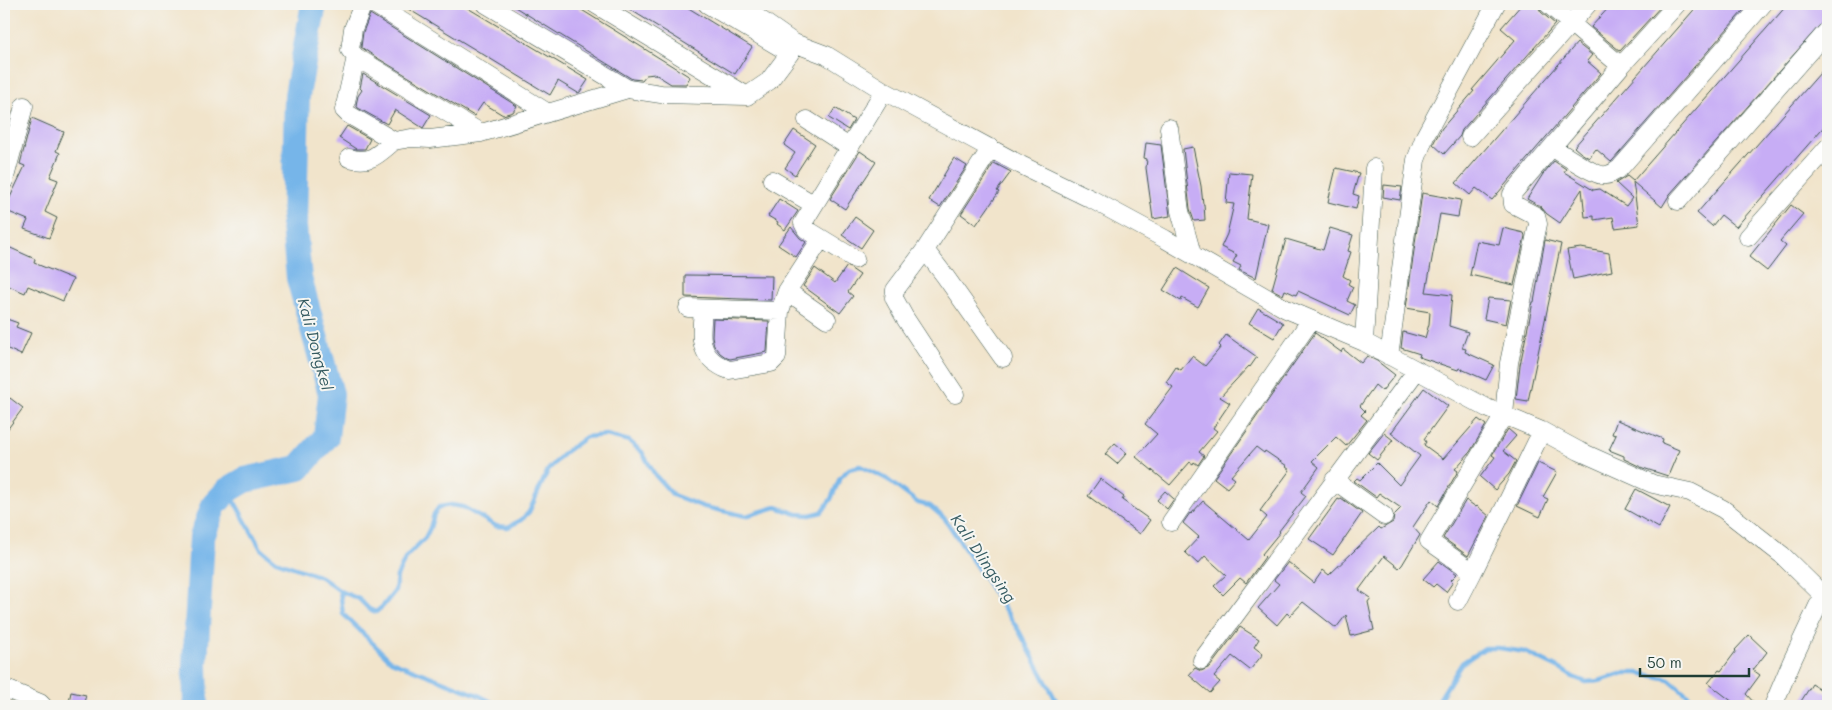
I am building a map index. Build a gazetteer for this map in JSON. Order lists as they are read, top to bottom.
{
  "water": ["Kali Dongkel", "Kali Dlingsing"],
  "scale_bar": "50 m"
}
